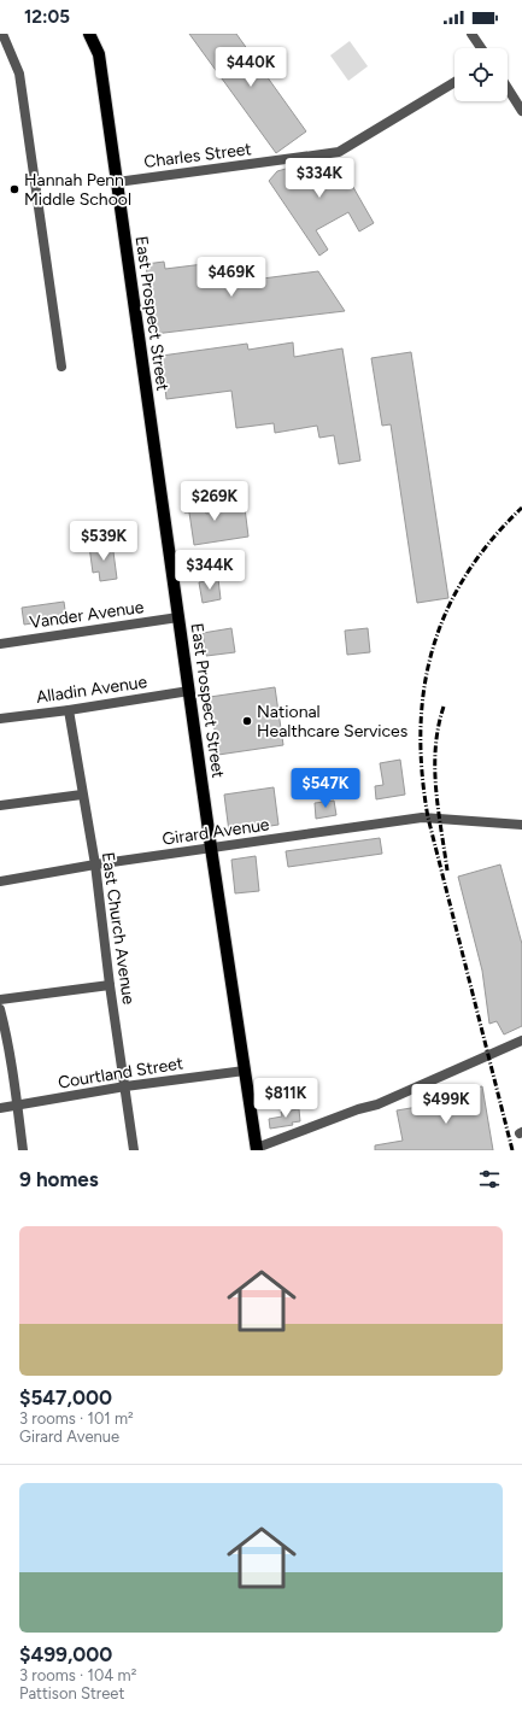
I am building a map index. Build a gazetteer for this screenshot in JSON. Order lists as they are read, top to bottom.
{
  "streets": {
    "main road": ["East Prospect Street"],
    "street": [
      "Charles Street",
      "Vander Avenue",
      "Alladin Avenue",
      "Girard Avenue",
      "East Church Avenue",
      "Courtland Street"
    ]
  },
  "crossings": [
    ["Charles Street", "East Prospect Street"],
    ["East Prospect Street", "Vander Avenue"],
    ["East Prospect Street", "Alladin Avenue"],
    ["East Prospect Street", "Girard Avenue"],
    ["East Prospect Street", "Courtland Street"],
    ["Alladin Avenue", "East Church Avenue"],
    ["Girard Avenue", "East Church Avenue"],
    ["East Church Avenue", "Courtland Street"]
  ],
  "places": ["Hannah Penn Middle School", "National Healthcare Services"],
  "page": {
    "status": "12:05",
    "price": [
      "$440K",
      "$334K",
      "$469K",
      "$269K",
      "$539K",
      "$344K",
      "$547K",
      "$811K",
      "$499K"
    ],
    "heading": "9 homes",
    "list": [
      {
        "name": "$547,000",
        "note": "3 rooms · 101 m² · Girard Avenue"
      },
      {
        "name": "$499,000",
        "note": "3 rooms · 104 m² · Pattison Street"
      }
    ]
  }
}
